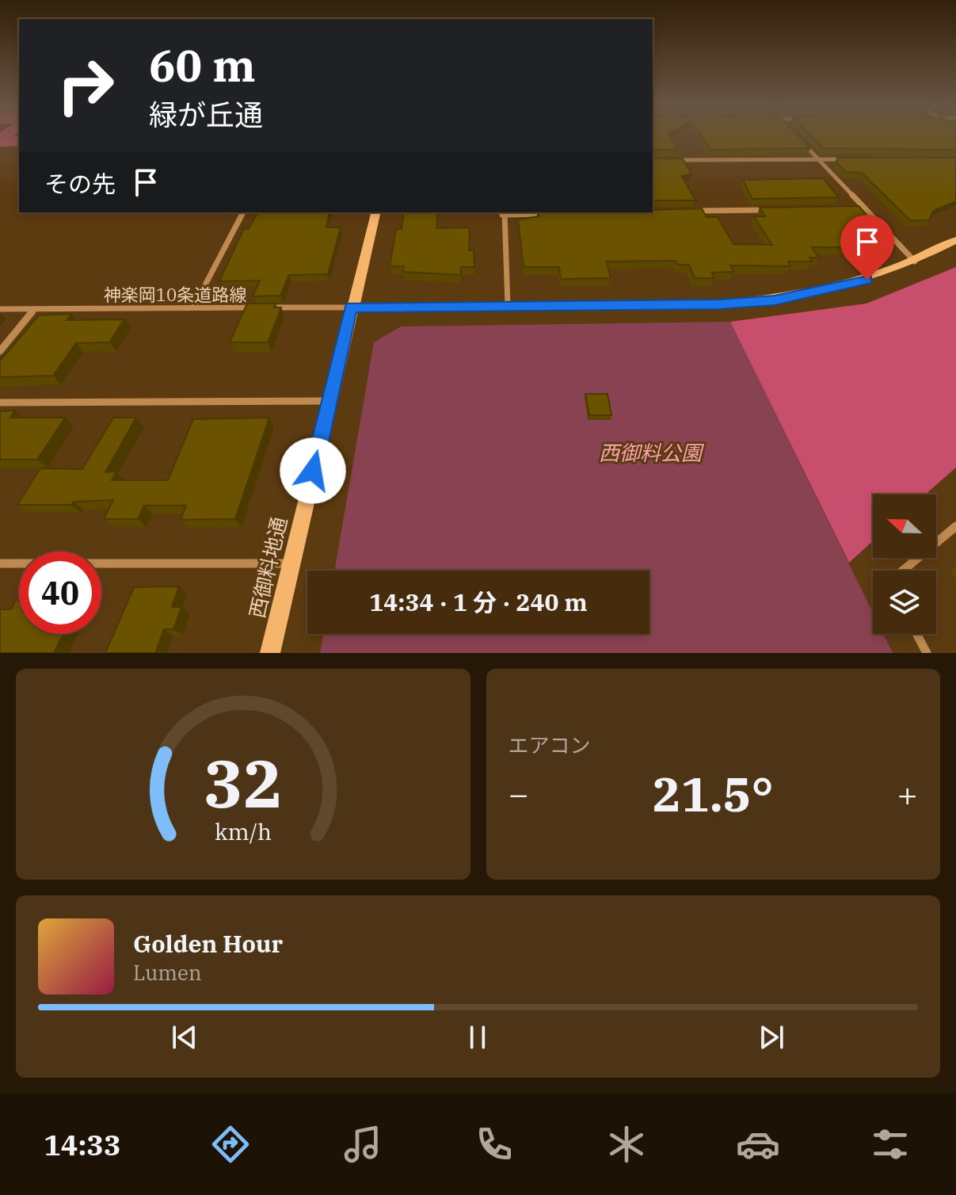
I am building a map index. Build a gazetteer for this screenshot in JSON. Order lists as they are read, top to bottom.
{
  "streets": {
    "street": ["神楽岡10条道路線", "西御料地通"]
  },
  "crossings": [
    ["神楽岡10条道路線", "西御料地通"]
  ],
  "parks": ["西御料公園"],
  "north": "left",
  "page": {
    "turn": ["60 m", "緑が丘通"],
    "then": "その先",
    "limit": "40",
    "trip": "14:34 · 1 分 · 240 m",
    "tile": "エアコン",
    "heat": ["−", "21.5°", "+"],
    "song": ["Golden Hour", "Lumen"],
    "tabs": "14:33",
    "gauge": ["32", "km/h"]
  }
}
